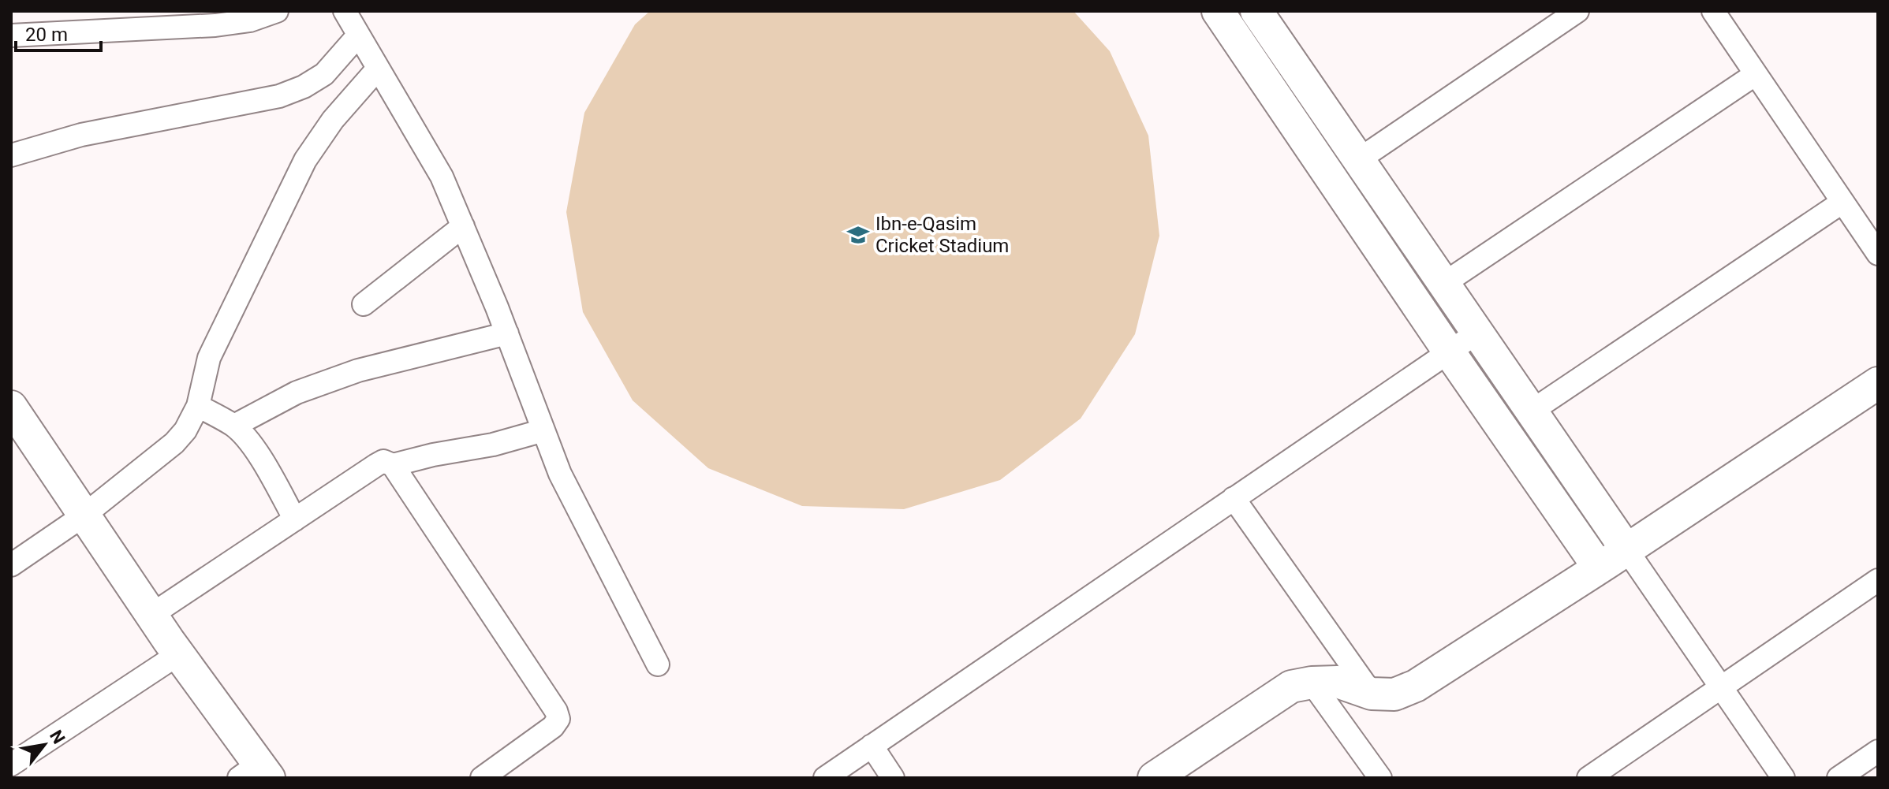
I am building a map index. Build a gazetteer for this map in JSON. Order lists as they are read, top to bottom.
{
  "places": {
    "school or university": ["Ibn-e-Qasim Cricket Stadium"]
  },
  "scale_bar": "20 m",
  "north": "top right"
}
